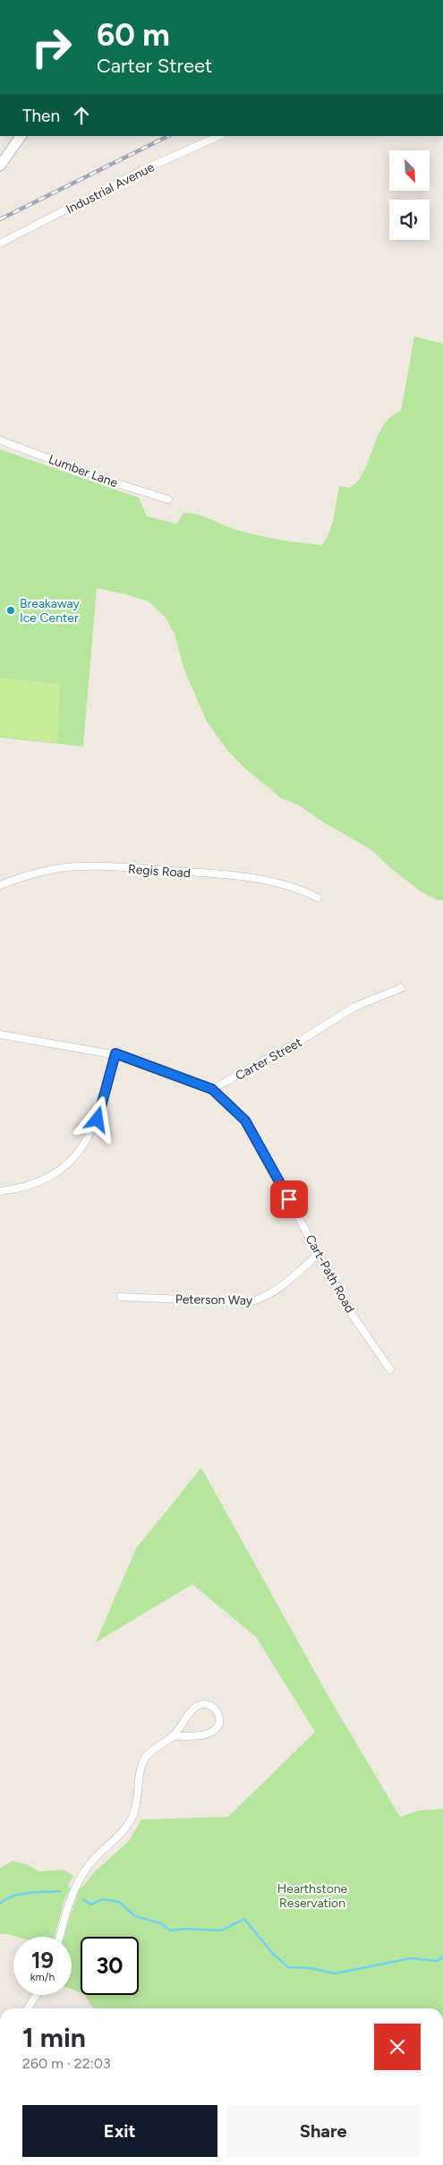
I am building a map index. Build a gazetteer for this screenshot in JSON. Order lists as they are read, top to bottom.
{
  "streets": {
    "street": [
      "Industrial Avenue",
      "Lumber Lane",
      "Regis Road",
      "Carter Street",
      "Cart-Path Road",
      "Peterson Way"
    ]
  },
  "crossings": [
    ["Carter Street", "Cart-Path Road"],
    ["Cart-Path Road", "Peterson Way"]
  ],
  "parks": ["Hearthstone Reservation"],
  "places": ["Breakaway Ice Center"],
  "north": "bottom right",
  "page": {
    "turn": ["60 m", "Carter Street"],
    "then": "Then",
    "speed": "19 km/h",
    "limit": "30",
    "heading": ["1 min", "260 m · 22:03"],
    "buttons": ["Exit", "Share"]
  }
}
